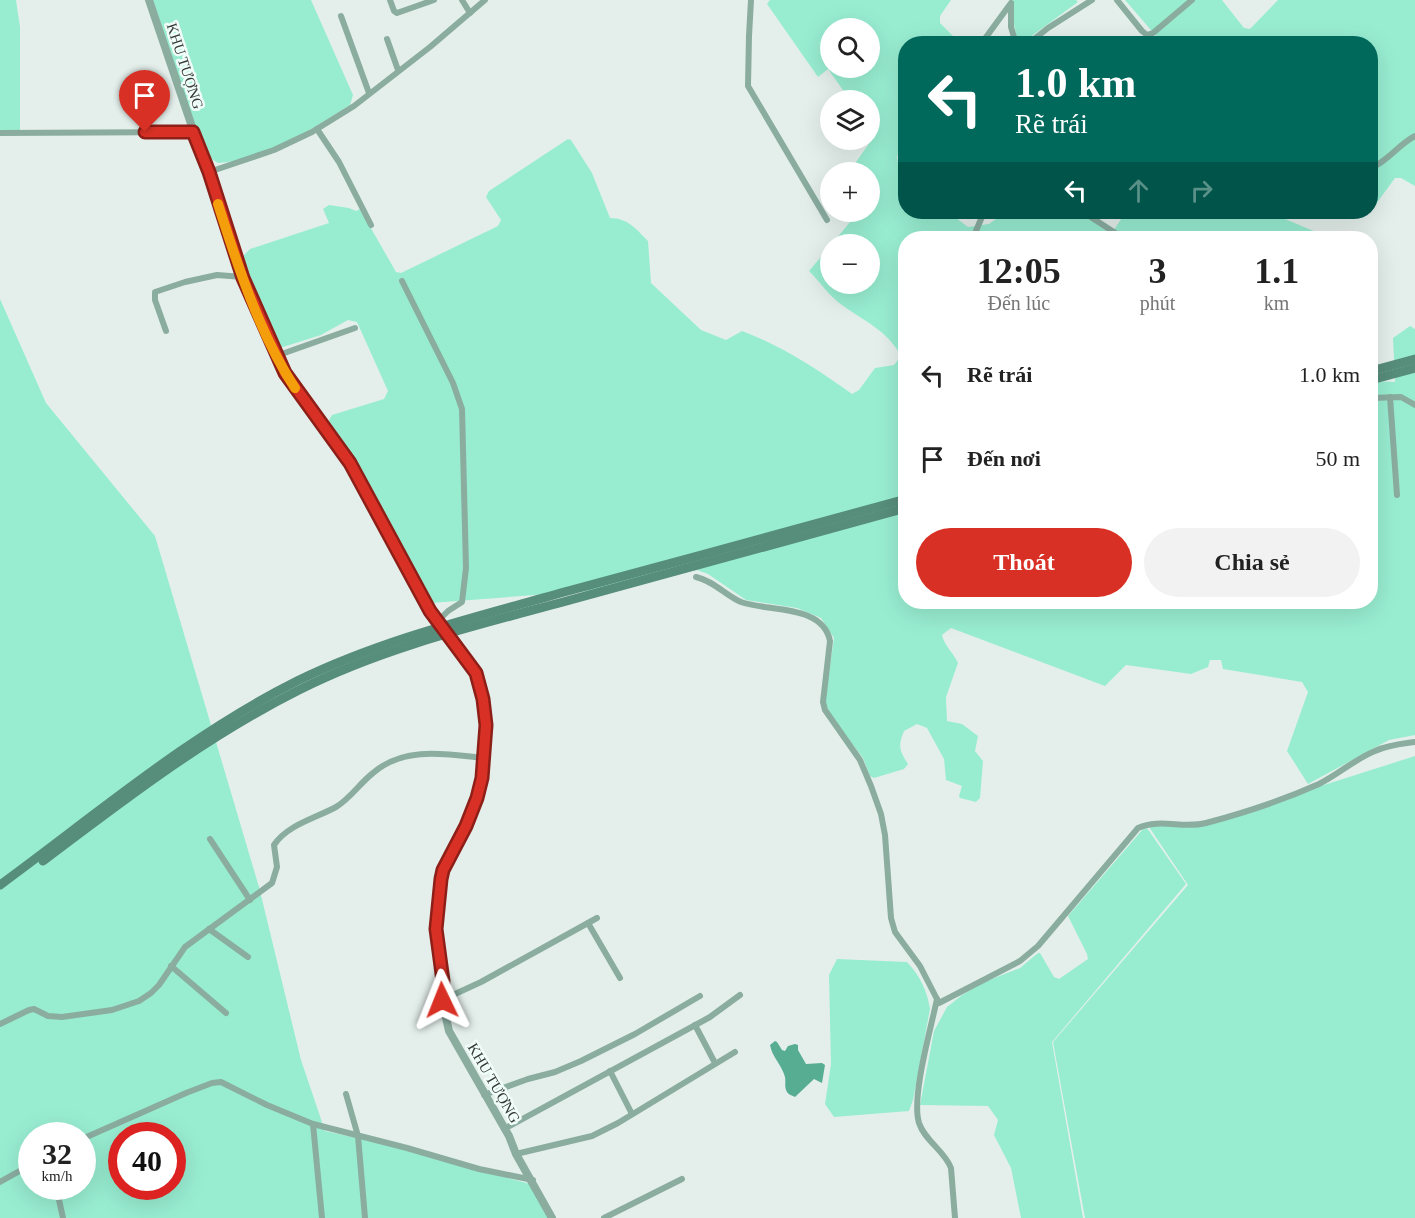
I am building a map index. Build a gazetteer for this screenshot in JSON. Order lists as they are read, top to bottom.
{
  "streets": {
    "street": ["KHU TƯỢNG"]
  },
  "page": {
    "map_buttons": ["+", "−"],
    "turn": ["1.0 km", "Rẽ trái"],
    "eta": [
      "12:05",
      "Đến lúc",
      "3",
      "phút",
      "1.1",
      "km"
    ],
    "list": [
      {
        "name": "Rẽ trái",
        "value": "1.0 km"
      },
      {
        "name": "Đến nơi",
        "value": "50 m"
      }
    ],
    "buttons": ["Thoát", "Chia sẻ"],
    "speed": "32 km/h",
    "limit": "40"
  }
}
